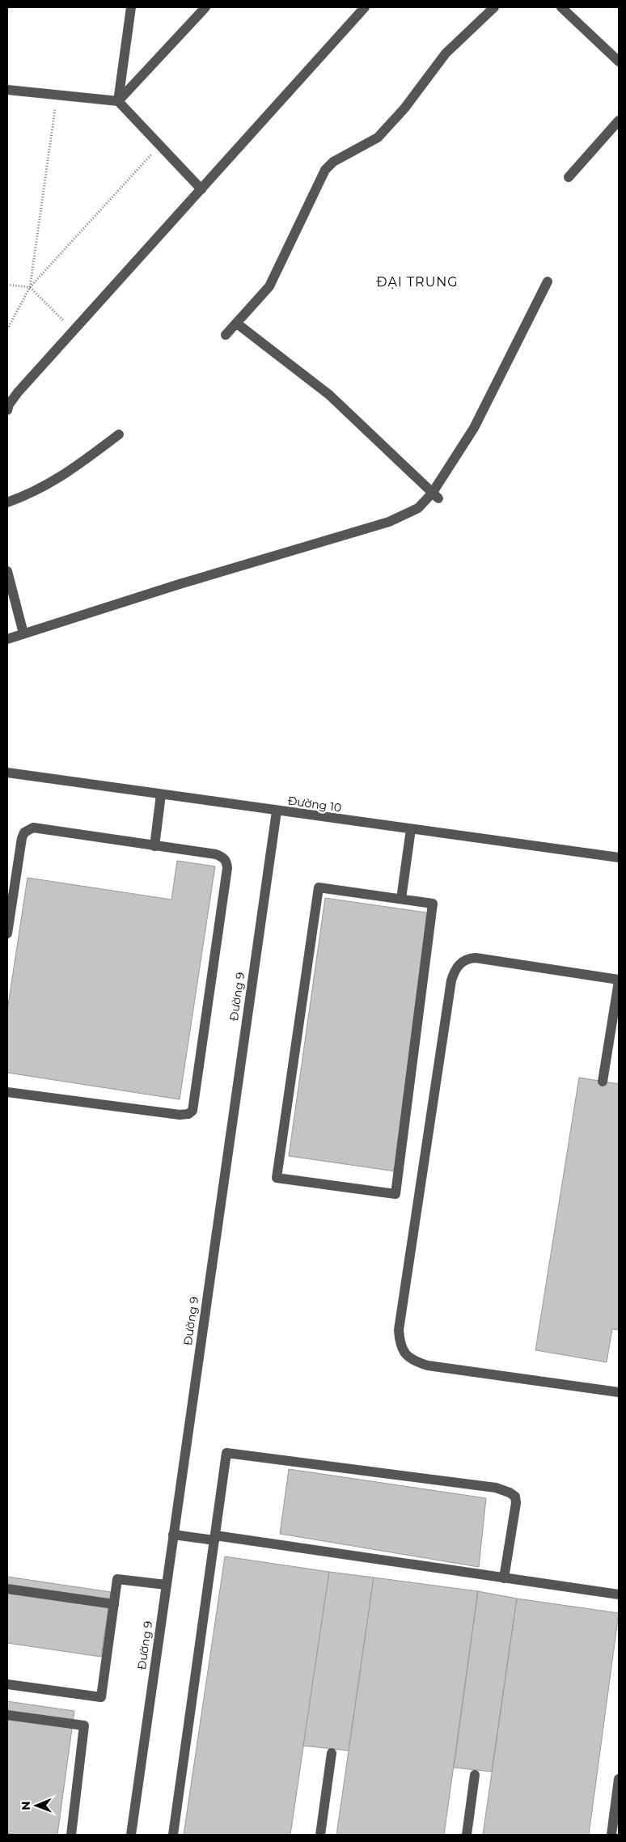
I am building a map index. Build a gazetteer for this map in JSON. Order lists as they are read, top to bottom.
{
  "streets": {
    "street": ["Đường 10", "Đường 9"]
  },
  "crossings": [
    ["Đường 10", "Đường 9"]
  ],
  "districts": ["ĐẠI TRUNG"],
  "north": "left"
}
